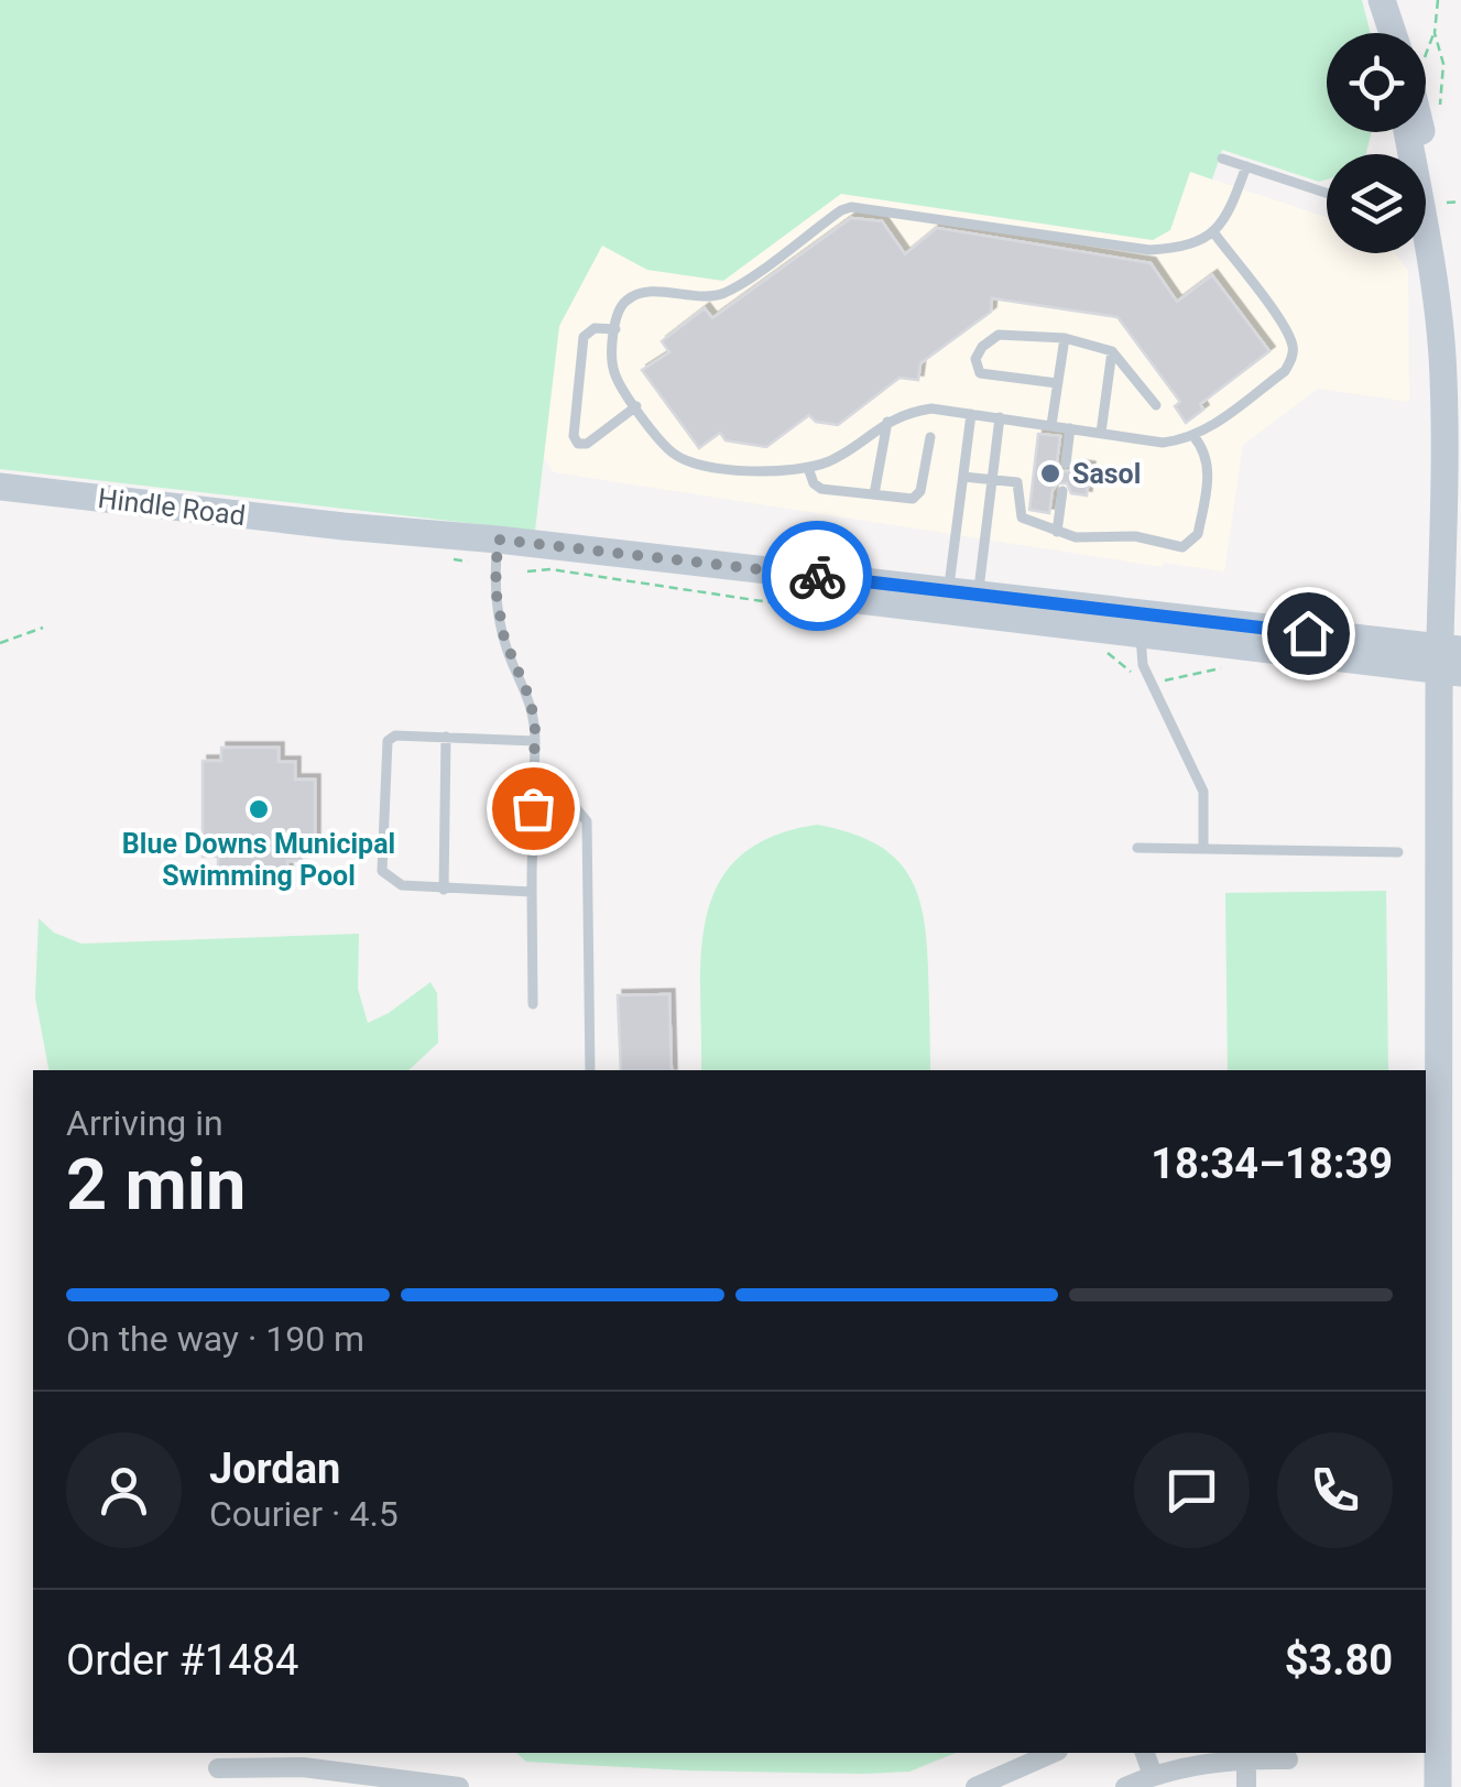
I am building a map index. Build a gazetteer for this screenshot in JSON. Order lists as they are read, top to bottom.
{
  "streets": {
    "main road": ["Hindle Road"]
  },
  "places": ["Sasol", "Blue Downs Municipal Swimming Pool"],
  "page": {
    "heading": ["2 min", "Arriving in", "18:34–18:39"],
    "panel": [
      "Jordan",
      "Courier · 4.5",
      "Order #1484",
      "$3.80"
    ],
    "bar": "On the way · 190 m"
  }
}
